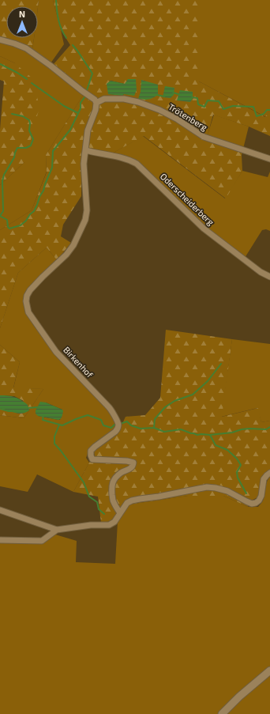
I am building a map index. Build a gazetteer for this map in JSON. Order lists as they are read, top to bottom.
{
  "streets": {
    "street": ["Trötenberg", "Oderscheiderberg", "Birkenhof"]
  },
  "crossings": [
    ["Oderscheiderberg", "Birkenhof"]
  ],
  "north": "top"
}
